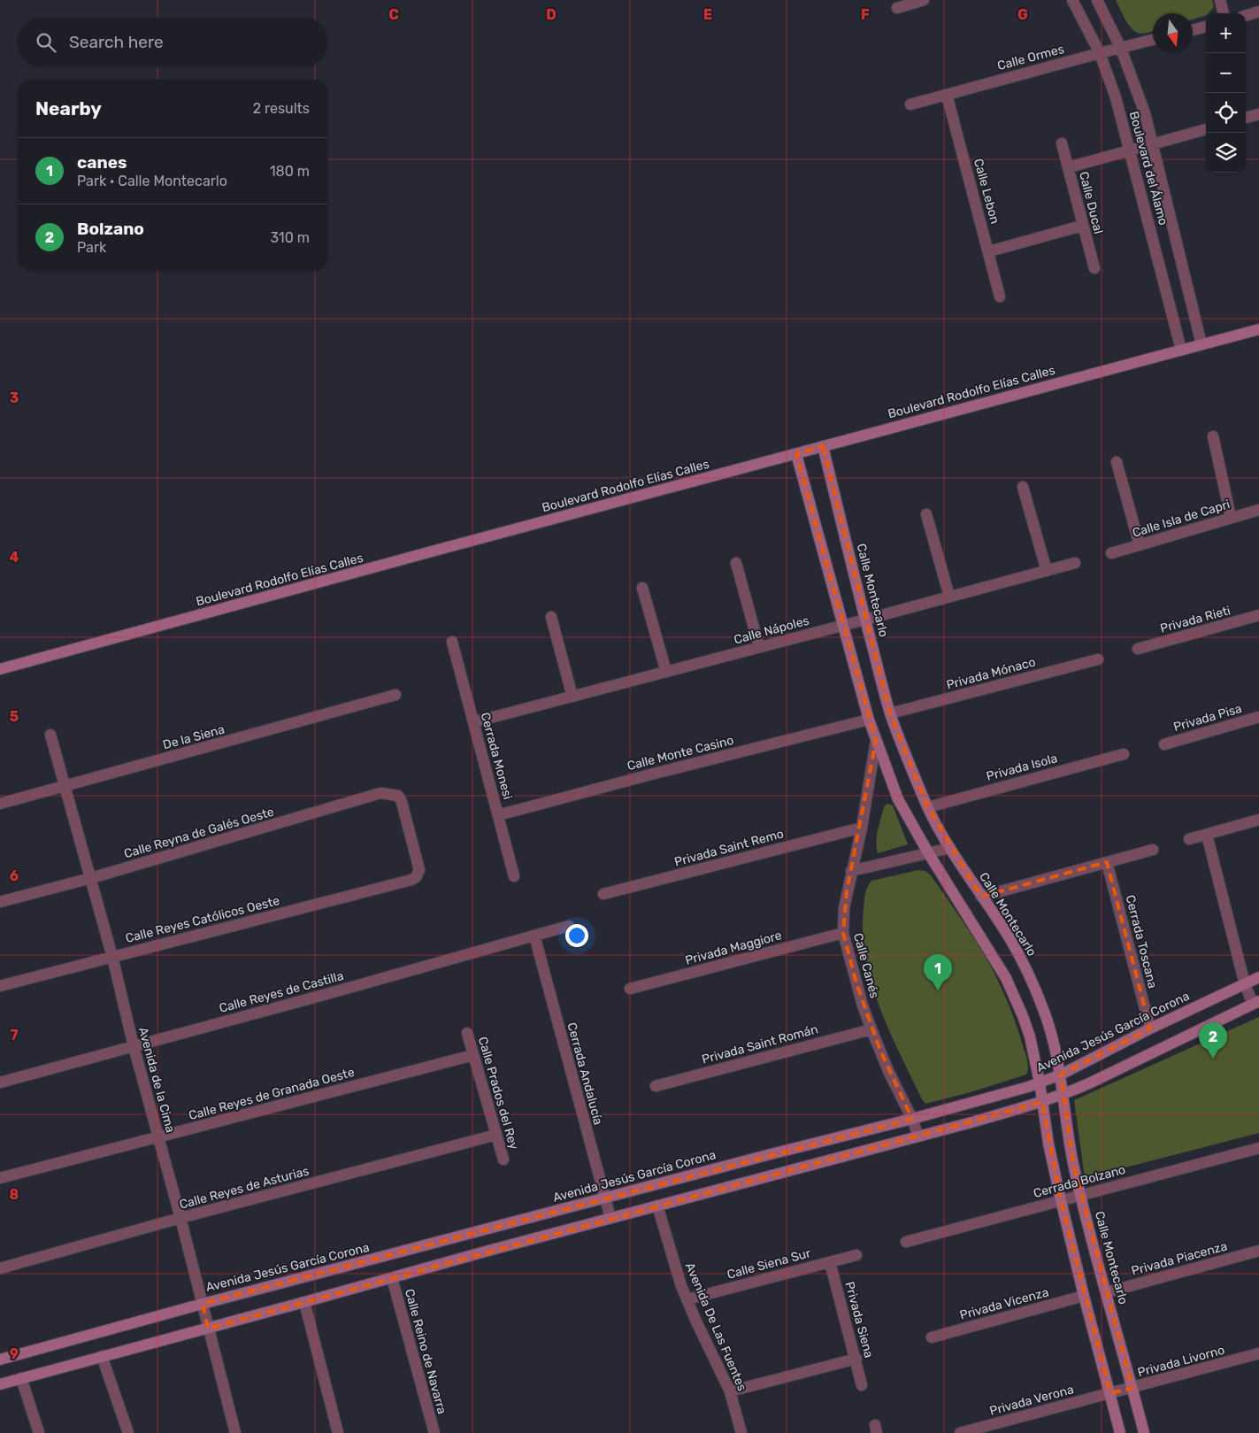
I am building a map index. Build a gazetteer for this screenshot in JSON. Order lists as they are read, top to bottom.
{
  "streets": {
    "street": [
      "Calle Ormes",
      "Boulevard del Álamo",
      "Calle Lebon",
      "Calle Ducal",
      "Boulevard Rodolfo Elías Calles",
      "Calle Isla de Capri",
      "Calle Montecarlo",
      "Privada Rieti",
      "Calle Nápoles",
      "Privada Mónaco",
      "Privada Pisa",
      "De la Siena",
      "Calle Monte Casino",
      "Cerrada Monesi",
      "Privada Isola",
      "Calle Reyna de Galés Oeste",
      "Privada Saint Remo",
      "Calle Reyes Católicos Oeste",
      "Cerrada Toscana",
      "Privada Maggiore",
      "Calle Canés",
      "Calle Reyes de Castilla",
      "Avenida Jesús García Corona",
      "Privada Saint Román",
      "Cerrada Andalucía",
      "Avenida de la Cima",
      "Calle Prados del Rey",
      "Calle Reyes de Granada Oeste",
      "Cerrada Bolzano",
      "Calle Reyes de Asturias",
      "Privada Piacenza",
      "Calle Siena Sur",
      "Privada Vicenza",
      "Privada Siena",
      "Avenida De Las Fuentes",
      "Calle Reino de Navarra",
      "Privada Livorno",
      "Privada Verona"
    ]
  },
  "crossings": [
    ["Calle Ormes", "Boulevard del Álamo"],
    ["Calle Ormes", "Calle Lebon"],
    ["Boulevard del Álamo", "Boulevard Rodolfo Elías Calles"],
    ["Boulevard Rodolfo Elías Calles", "Calle Montecarlo"],
    ["Calle Montecarlo", "Calle Nápoles"],
    ["Calle Montecarlo", "Privada Mónaco"],
    ["Calle Montecarlo", "Privada Isola"],
    ["Calle Montecarlo", "Avenida Jesús García Corona"],
    ["Calle Montecarlo", "Cerrada Bolzano"],
    ["Calle Montecarlo", "Privada Piacenza"],
    ["Calle Montecarlo", "Privada Livorno"],
    ["Calle Nápoles", "Cerrada Monesi"],
    ["De la Siena", "Avenida de la Cima"],
    ["Calle Monte Casino", "Cerrada Monesi"],
    ["Calle Reyna de Galés Oeste", "Calle Reyes Católicos Oeste"],
    ["Calle Reyna de Galés Oeste", "Avenida de la Cima"],
    ["Privada Saint Remo", "Calle Canés"],
    ["Calle Reyes Católicos Oeste", "Avenida de la Cima"],
    ["Cerrada Toscana", "Avenida Jesús García Corona"],
    ["Privada Maggiore", "Calle Canés"],
    ["Calle Canés", "Avenida Jesús García Corona"],
    ["Calle Canés", "Privada Saint Román"],
    ["Calle Reyes de Castilla", "Cerrada Andalucía"],
    ["Calle Reyes de Castilla", "Avenida de la Cima"],
    ["Avenida Jesús García Corona", "Cerrada Andalucía"],
    ["Avenida Jesús García Corona", "Avenida de la Cima"],
    ["Avenida de la Cima", "Calle Reyes de Granada Oeste"],
    ["Avenida de la Cima", "Calle Reyes de Asturias"],
    ["Calle Prados del Rey", "Calle Reyes de Granada Oeste"],
    ["Calle Prados del Rey", "Calle Reyes de Asturias"],
    ["Calle Siena Sur", "Privada Siena"],
    ["Calle Siena Sur", "Avenida De Las Fuentes"],
    ["Privada Livorno", "Privada Verona"]
  ],
  "north": "bottom",
  "page": {
    "map_buttons": ["+", "−"],
    "search": "Search here",
    "heading": ["Nearby", "2 results"],
    "list": [
      {
        "mark": "1",
        "name": "canes",
        "note": "Park · Calle Montecarlo",
        "value": "180 m"
      },
      {
        "mark": "2",
        "name": "Bolzano",
        "note": "Park",
        "value": "310 m"
      }
    ],
    "pins": ["1", "2"]
  },
  "grid": {
    "columns": [
      "C",
      "D",
      "E",
      "F",
      "G"
    ],
    "rows": [
      "3",
      "4",
      "5",
      "6",
      "7",
      "8",
      "9"
    ]
  }
}
